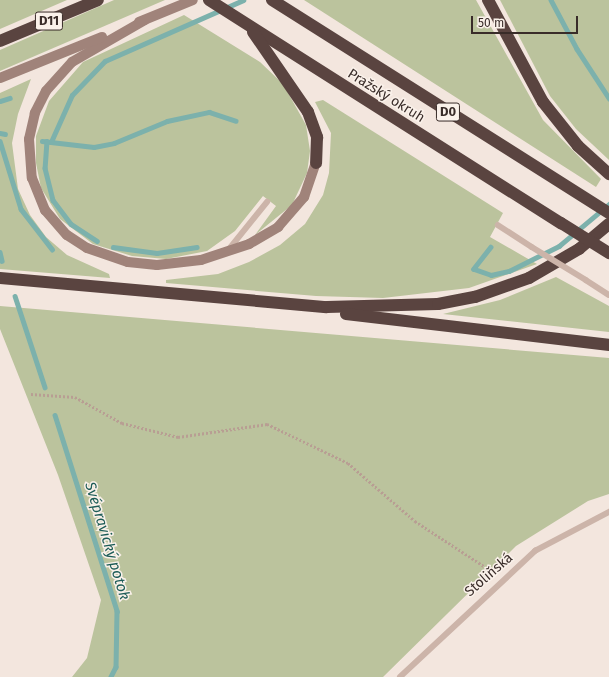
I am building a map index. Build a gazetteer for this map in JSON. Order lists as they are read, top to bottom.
{
  "streets": {
    "highway": ["D11", "Pražský okruh", "D0"],
    "lane": ["Stoliňská"]
  },
  "water": ["Svépravický potok"],
  "scale_bar": "50 m"
}
